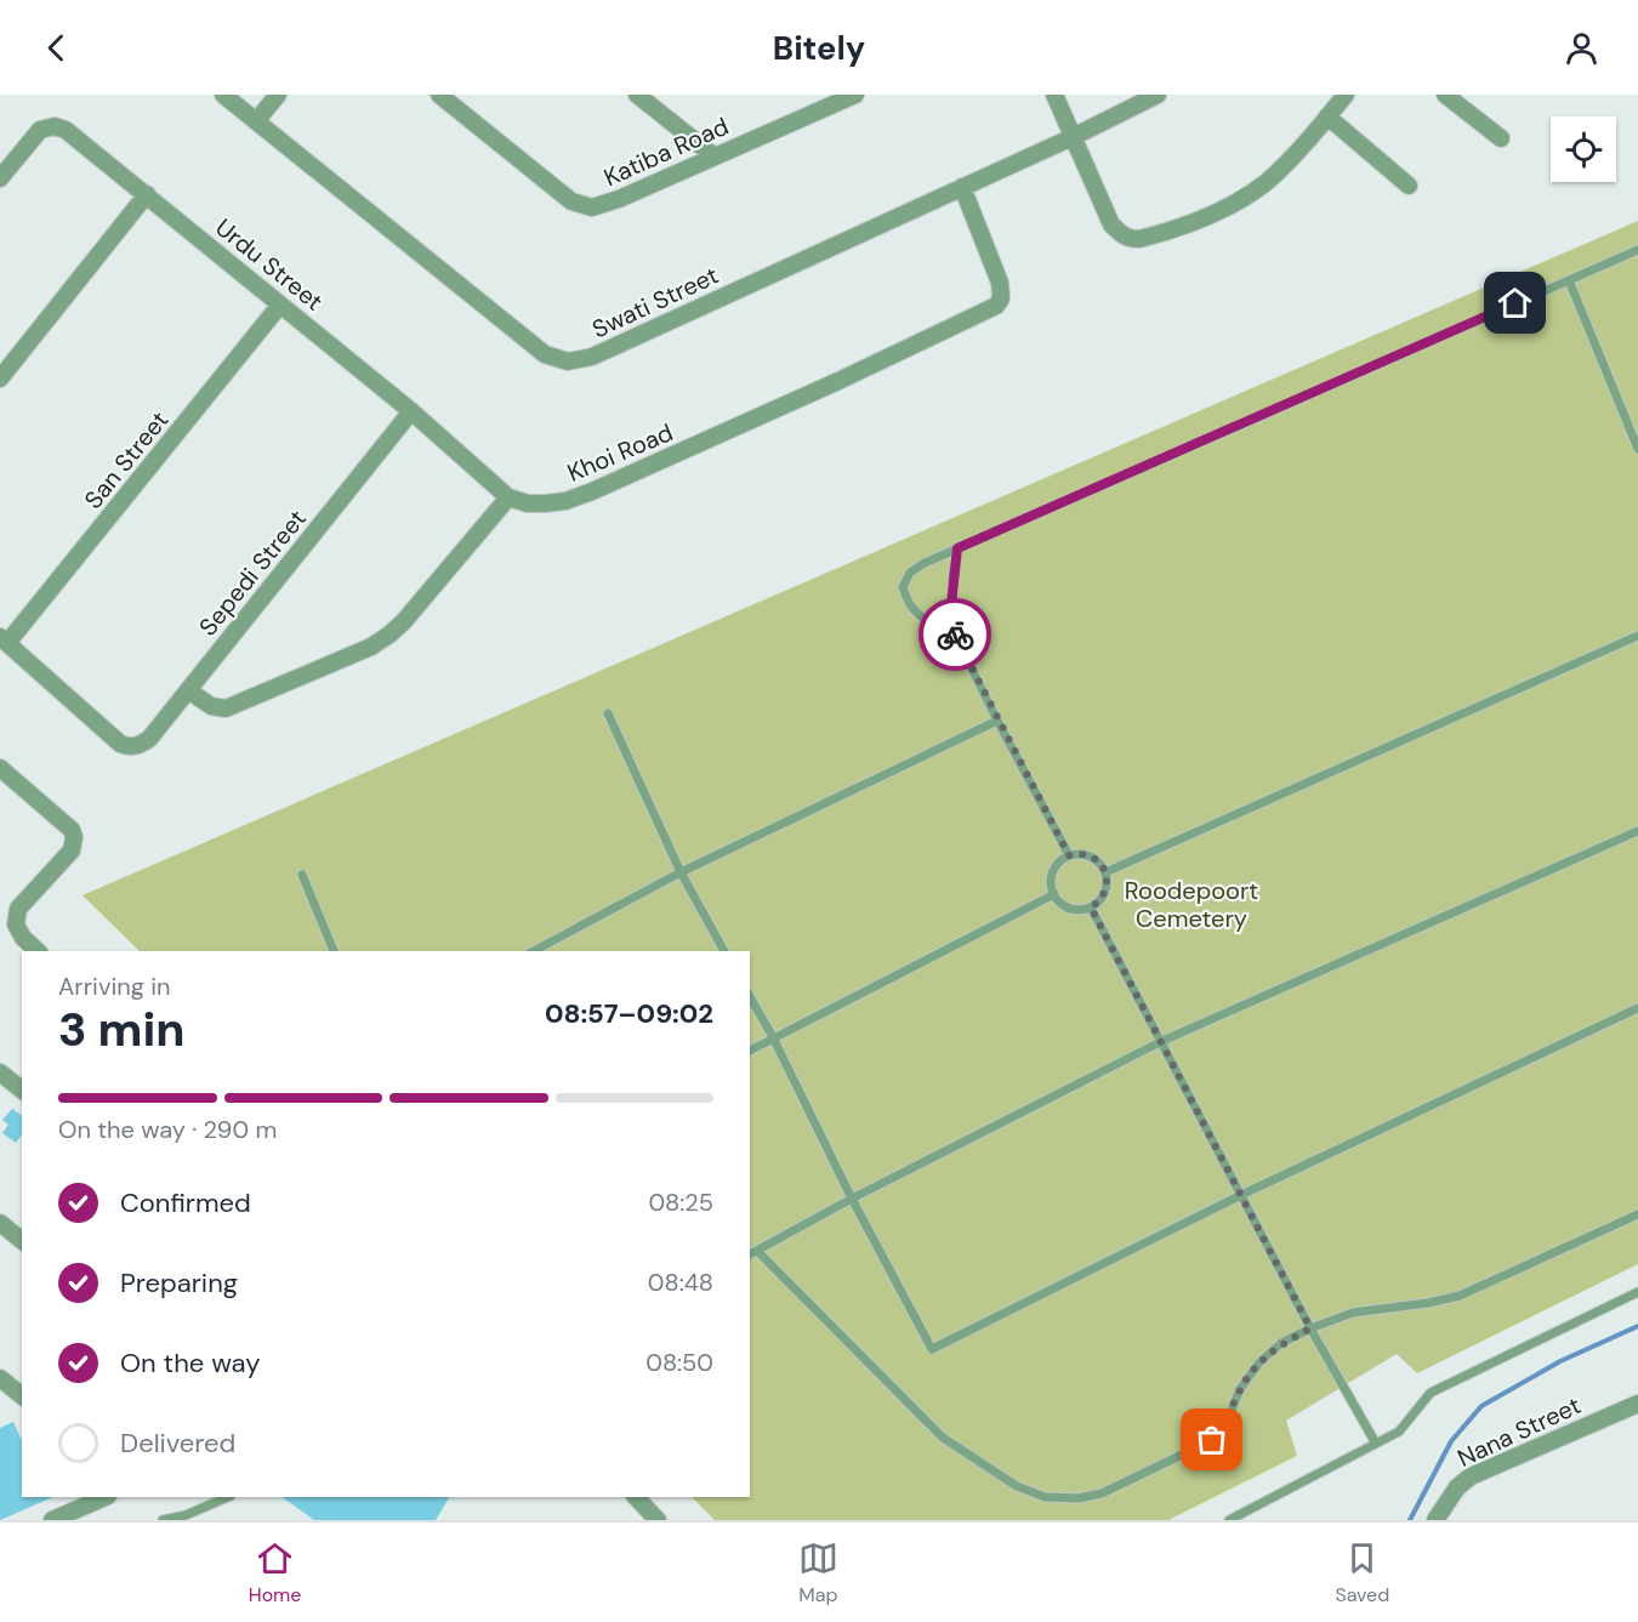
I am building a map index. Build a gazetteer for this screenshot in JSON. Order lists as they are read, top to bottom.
{
  "streets": {
    "street": [
      "Katiba Road",
      "Urdu Street",
      "Swati Street",
      "Khoi Road",
      "San Street",
      "Sepedi Street",
      "Nana Street"
    ]
  },
  "crossings": [
    ["Urdu Street", "Khoi Road"],
    ["Urdu Street", "San Street"],
    ["Urdu Street", "Sepedi Street"],
    ["Swati Street", "Khoi Road"],
    ["San Street", "Sepedi Street"]
  ],
  "parks": ["Roodepoort Cemetery"],
  "page": {
    "header": "Bitely",
    "heading": ["3 min", "Arriving in", "08:57–09:02"],
    "bar": "On the way · 290 m",
    "list": [
      ["Confirmed", "08:25"],
      ["Preparing", "08:48"],
      ["On the way", "08:50"],
      "Delivered"
    ],
    "tabs": ["Home", "Map", "Saved"]
  }
}
